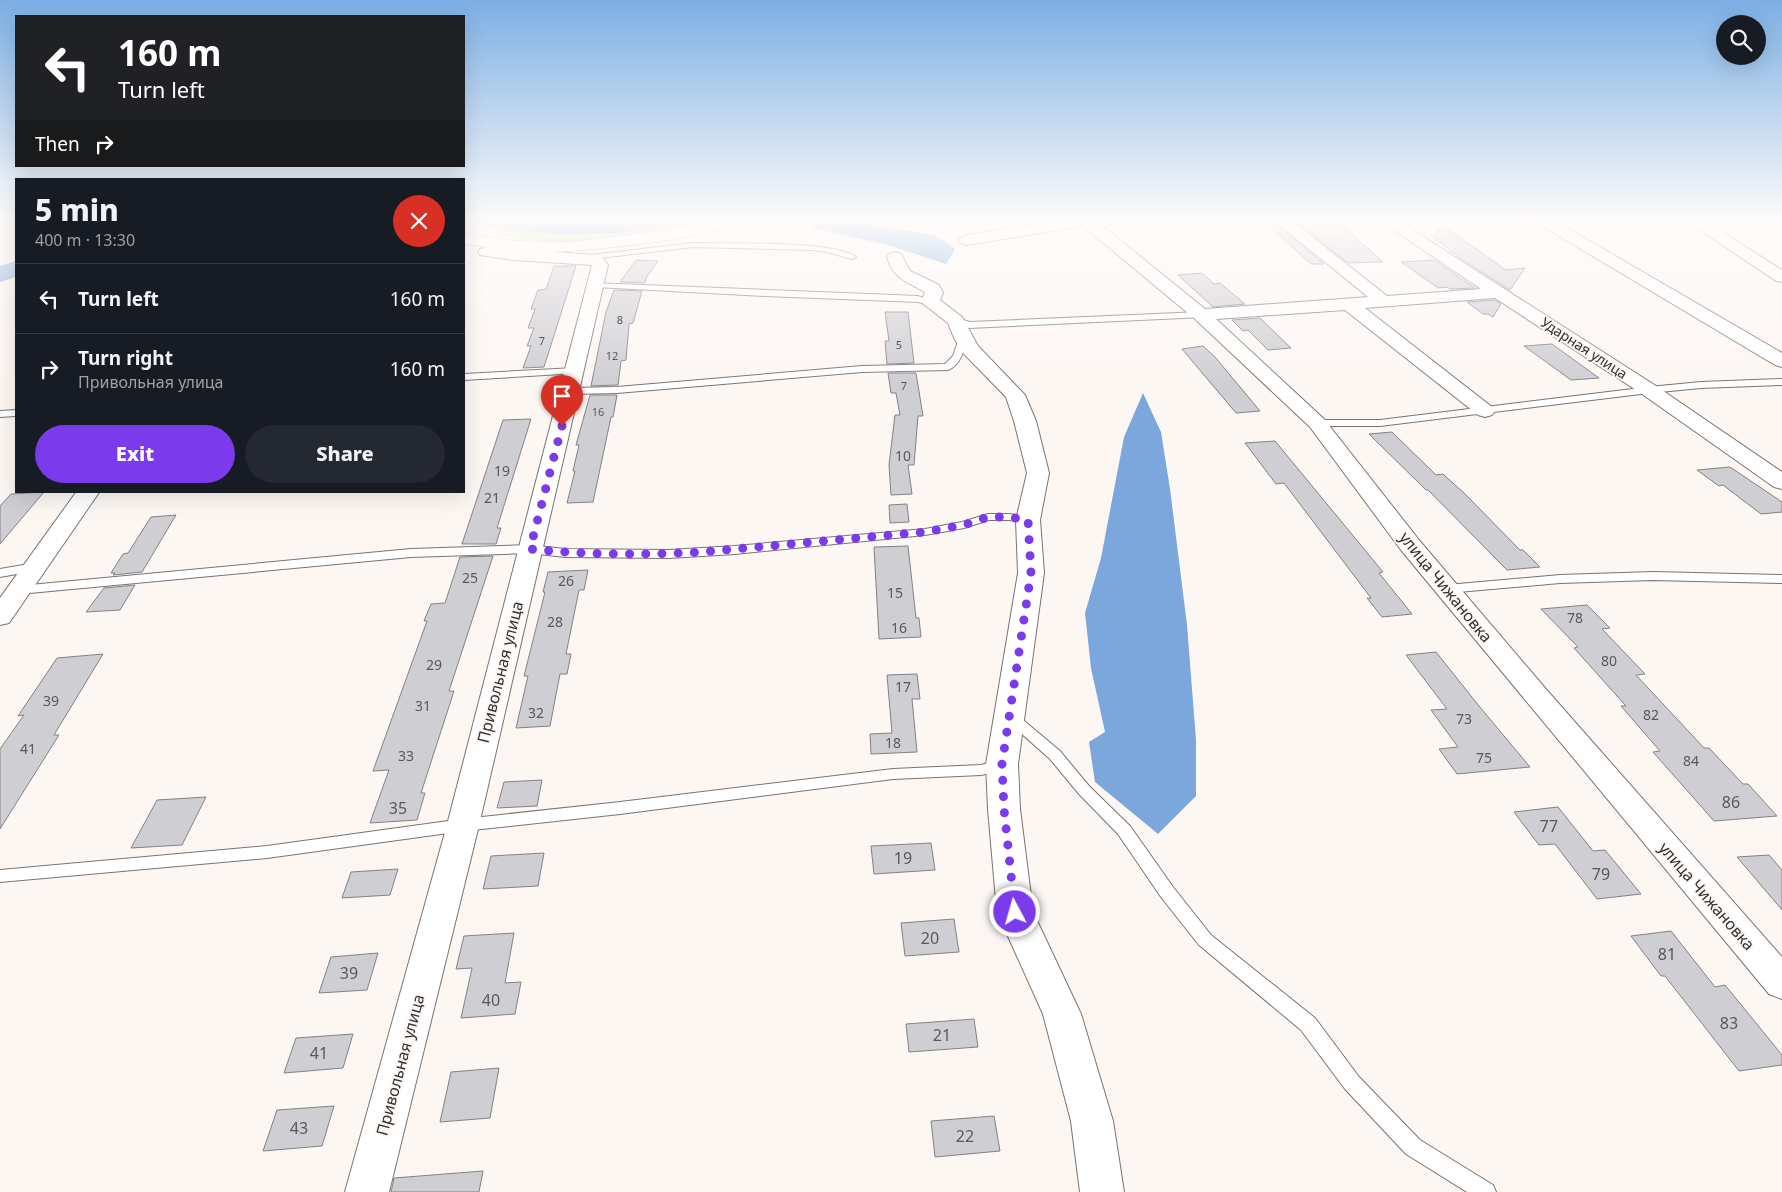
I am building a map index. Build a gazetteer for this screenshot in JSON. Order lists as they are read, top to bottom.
{
  "streets": {
    "street": ["Ударная улица", "улица Чижановка", "Привольная улица"]
  },
  "house_numbers": [
    "8",
    "7",
    "5",
    "12",
    "7",
    "16",
    "10",
    "19",
    "21",
    "25",
    "26",
    "15",
    "78",
    "28",
    "16",
    "80",
    "29",
    "17",
    "39",
    "31",
    "32",
    "82",
    "73",
    "18",
    "41",
    "33",
    "75",
    "84",
    "86",
    "35",
    "77",
    "19",
    "79",
    "20",
    "81",
    "39",
    "40",
    "83",
    "21",
    "41",
    "43",
    "22"
  ],
  "page": {
    "turn": ["160 m", "Turn left"],
    "then": "Then",
    "heading": ["5 min", "400 m · 13:30"],
    "list": [
      {
        "name": "Turn left",
        "value": "160 m"
      },
      {
        "name": "Turn right",
        "note": "Привольная улица",
        "value": "160 m"
      }
    ],
    "buttons": ["Exit", "Share"]
  }
}
